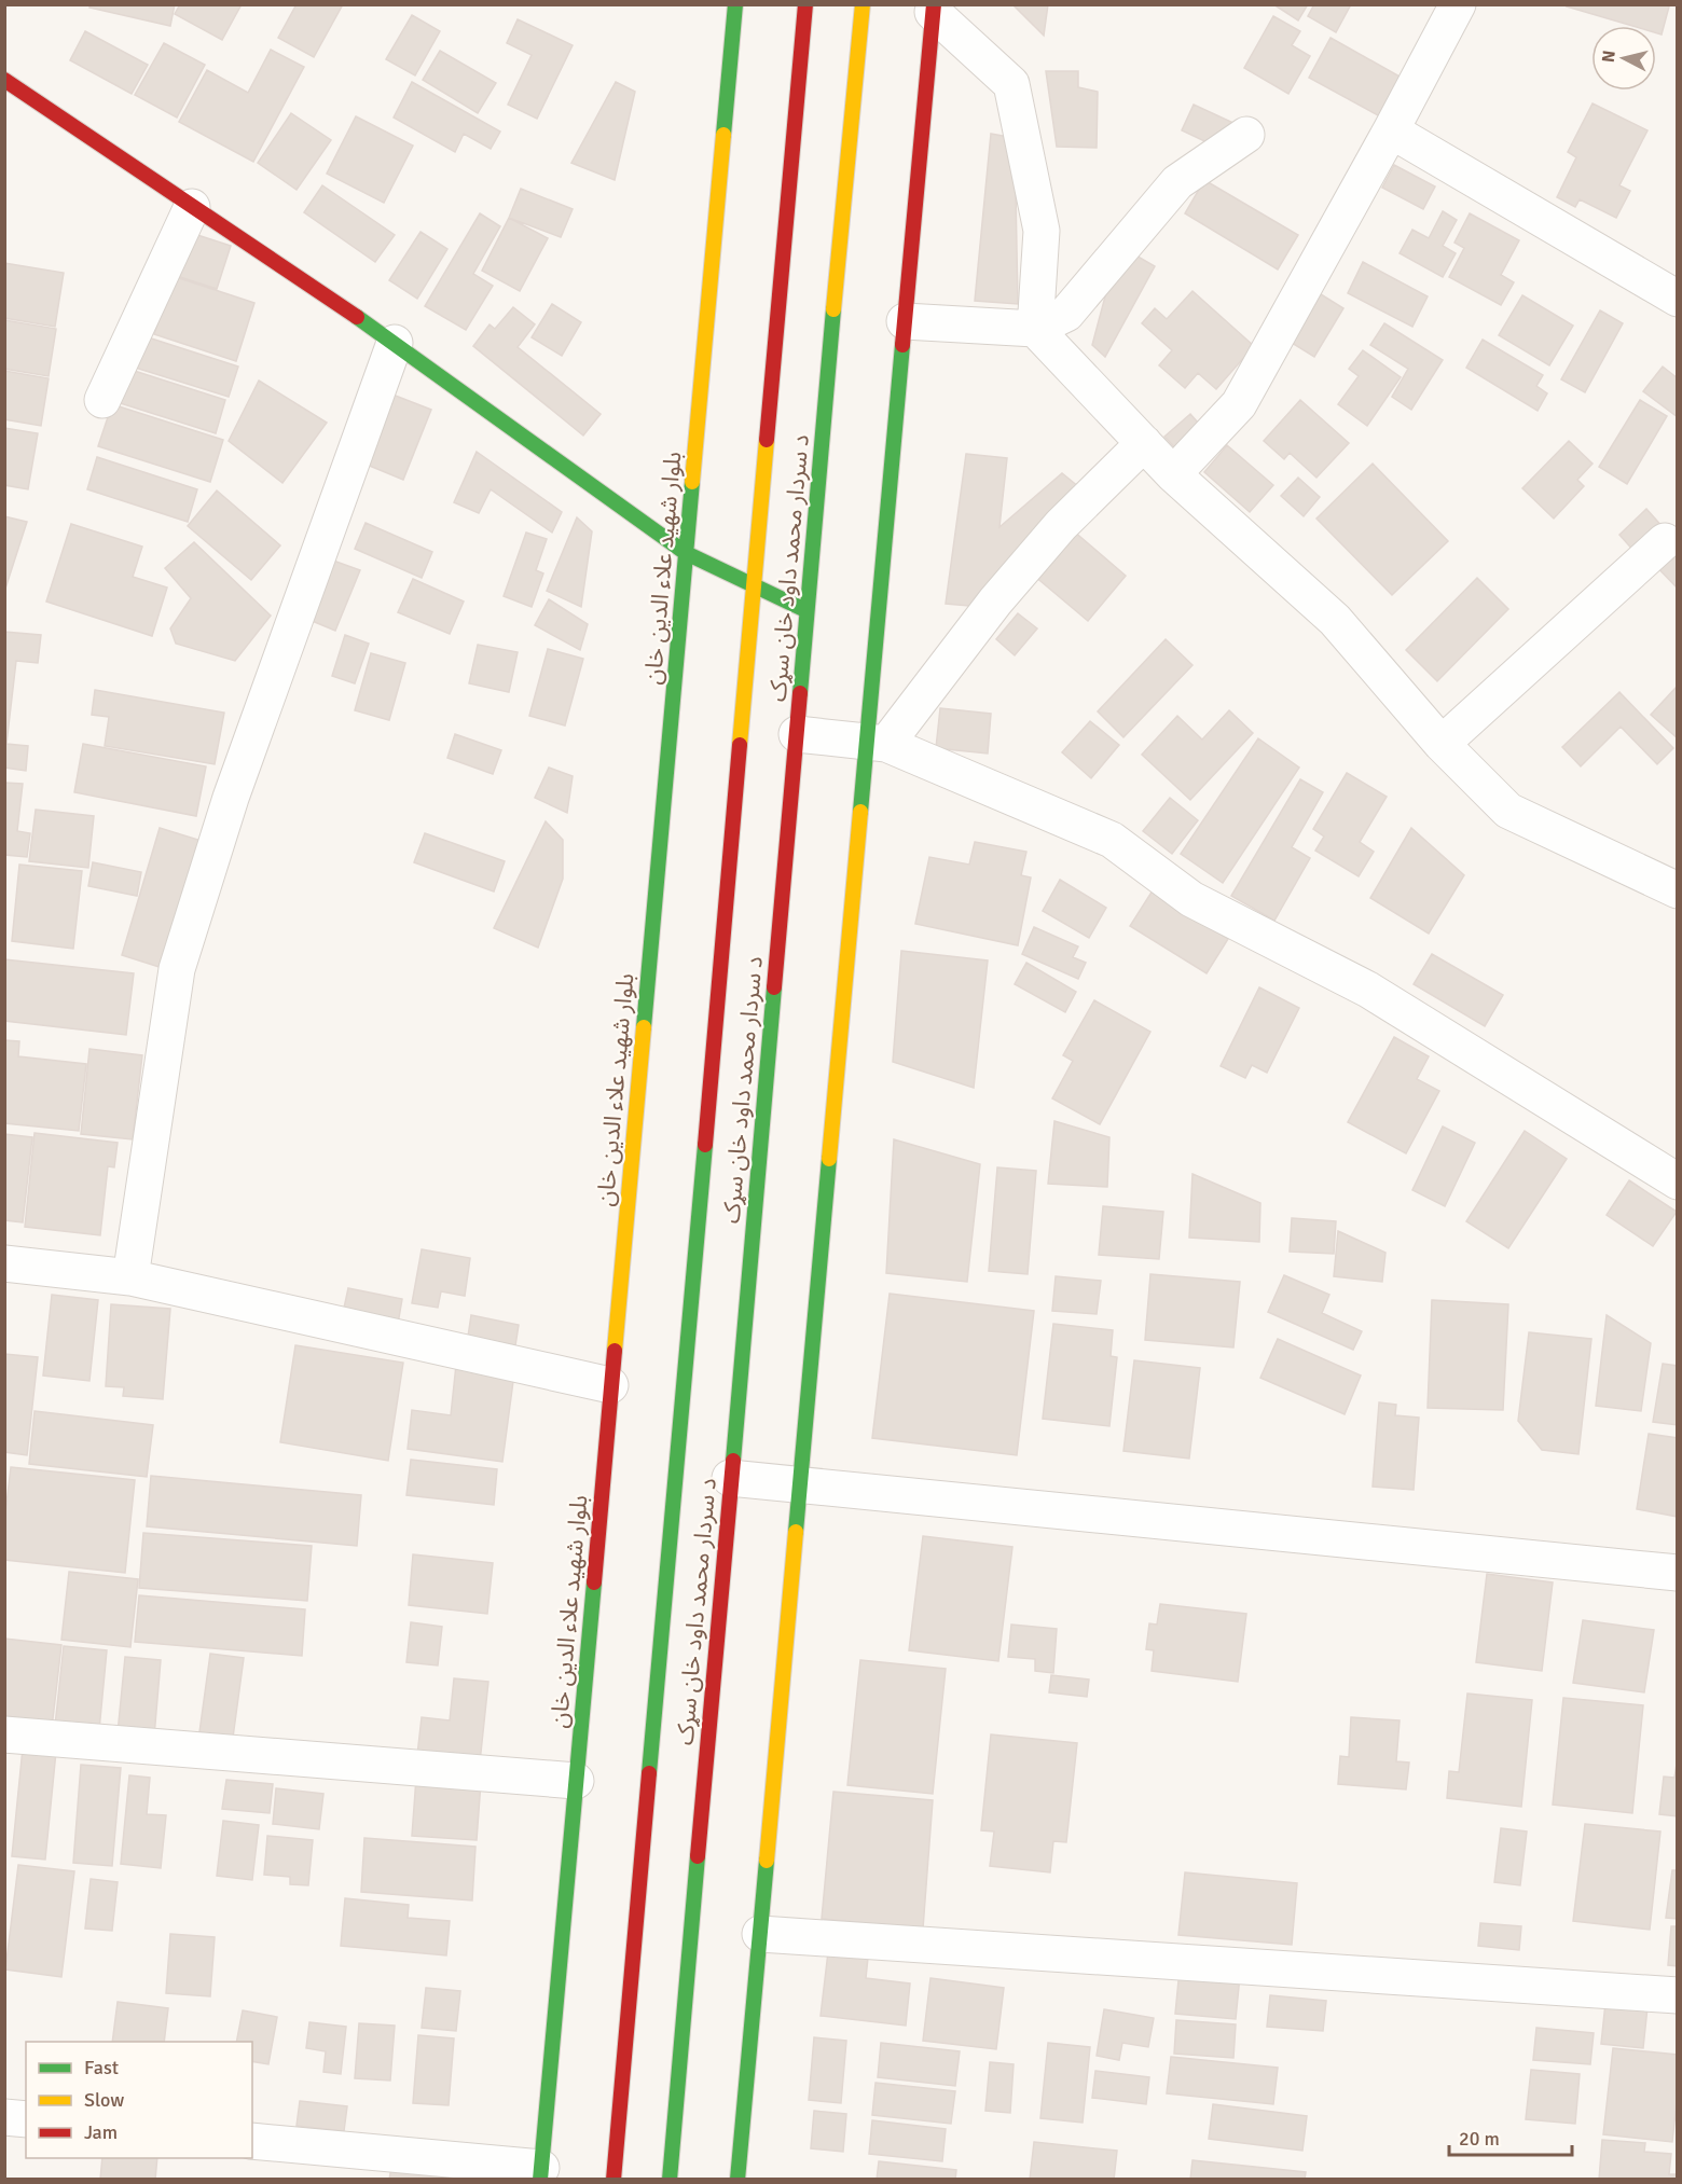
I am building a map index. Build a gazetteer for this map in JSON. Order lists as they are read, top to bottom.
{
  "streets": {
    "main road": ["بلوار شهید علاء الدین خان", "د سردار محمد داود خان سړک"]
  },
  "legend": ["Fast", "Slow", "Jam"],
  "scale_bar": "20 m",
  "north": "left"
}
